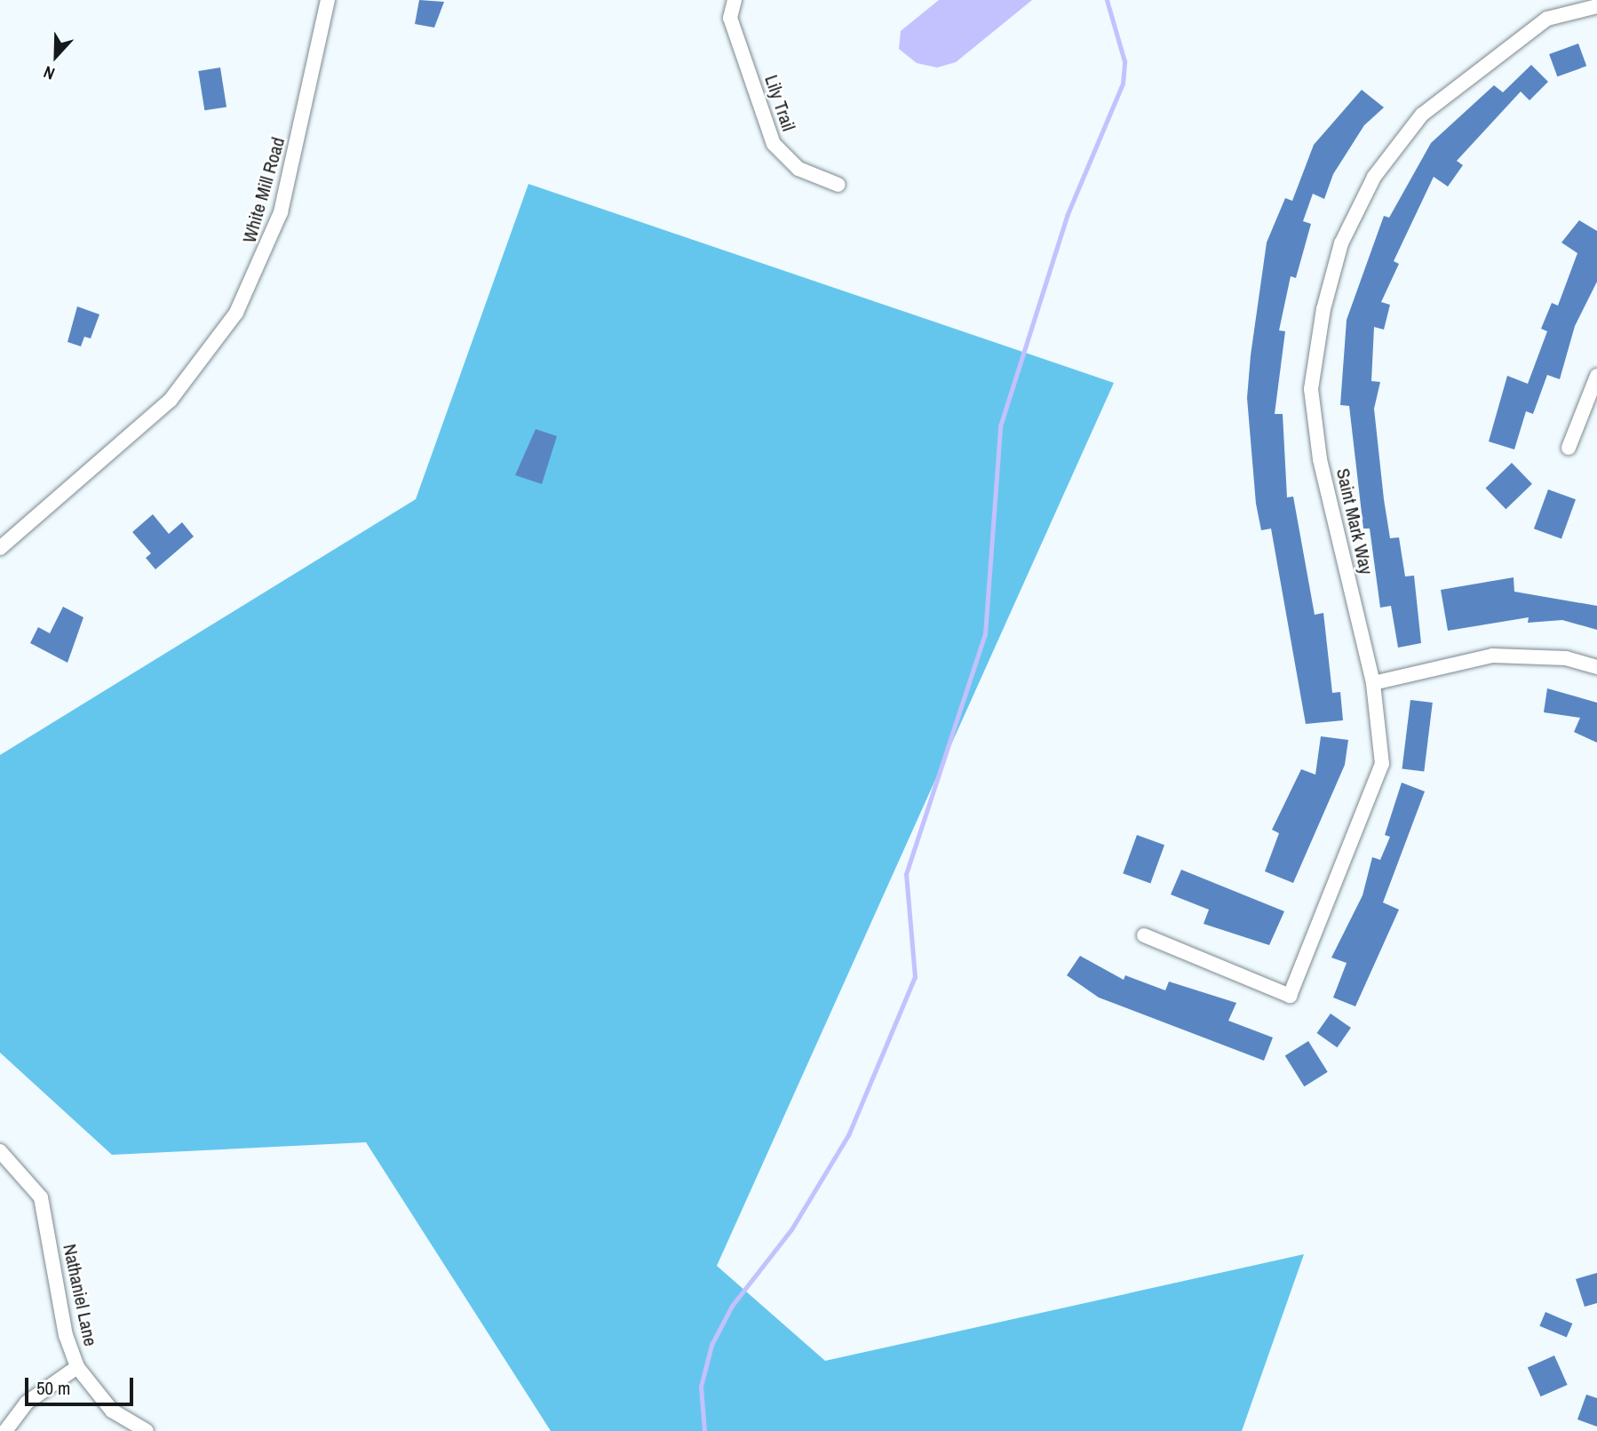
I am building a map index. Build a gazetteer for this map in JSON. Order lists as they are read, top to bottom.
{
  "streets": {
    "street": [
      "Lily Trail",
      "White Mill Road",
      "Saint Mark Way",
      "Nathaniel Lane"
    ]
  },
  "scale_bar": "50 m",
  "north": "bottom"
}
